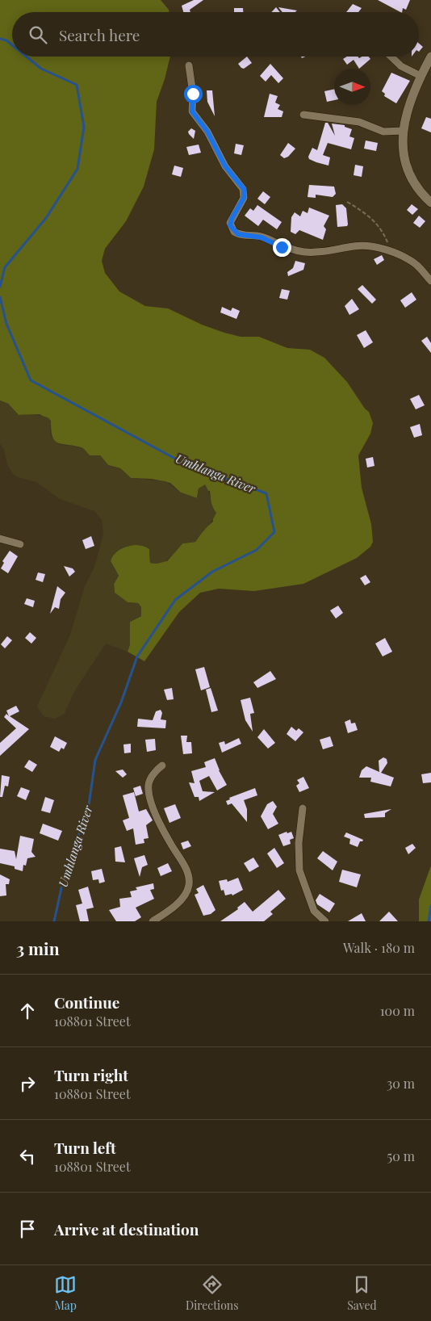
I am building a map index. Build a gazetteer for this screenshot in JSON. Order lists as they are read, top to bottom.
{
  "water": ["Umhlanga River"],
  "north": "right",
  "page": {
    "search": "Search here",
    "heading": ["3 min", "Walk · 180 m"],
    "list": [
      ["Continue", "108801 Street", "100 m"],
      ["Turn right", "108801 Street", "30 m"],
      ["Turn left", "108801 Street", "50 m"],
      "Arrive at destination"
    ],
    "nav": ["Map", "Directions", "Saved"]
  }
}
